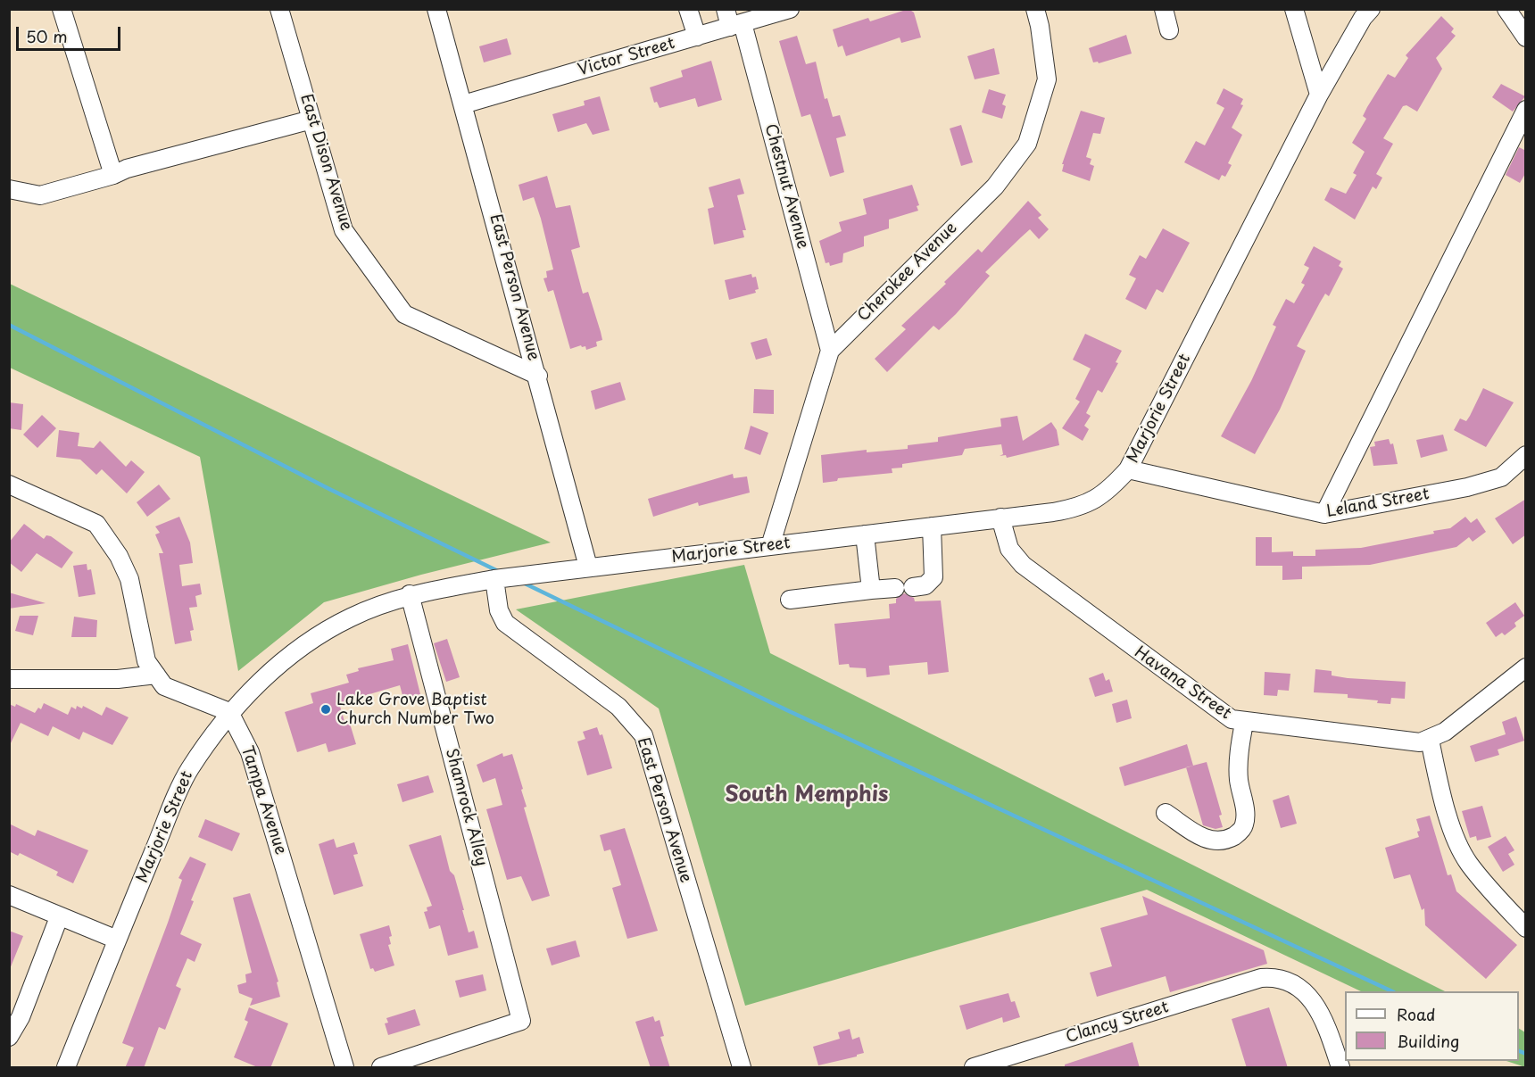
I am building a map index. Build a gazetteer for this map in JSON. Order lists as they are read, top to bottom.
{
  "streets": {
    "street": [
      "Victor Street",
      "East Dison Avenue",
      "Chestnut Avenue",
      "Cherokee Avenue",
      "East Person Avenue",
      "Marjorie Street",
      "Leland Street",
      "Havana Street",
      "Tampa Avenue",
      "Shamrock Alley",
      "Clancy Street"
    ]
  },
  "crossings": [
    ["Victor Street", "Chestnut Avenue"],
    ["Victor Street", "East Person Avenue"],
    ["East Dison Avenue", "East Person Avenue"],
    ["Chestnut Avenue", "Cherokee Avenue"],
    ["Cherokee Avenue", "Marjorie Street"],
    ["East Person Avenue", "Marjorie Street"],
    ["Marjorie Street", "Leland Street"],
    ["Marjorie Street", "Havana Street"],
    ["Marjorie Street", "Tampa Avenue"],
    ["Marjorie Street", "Shamrock Alley"]
  ],
  "districts": ["South Memphis"],
  "places": ["Lake Grove Baptist Church Number Two"],
  "legend": ["Road", "Building"],
  "scale_bar": "50 m"
}
